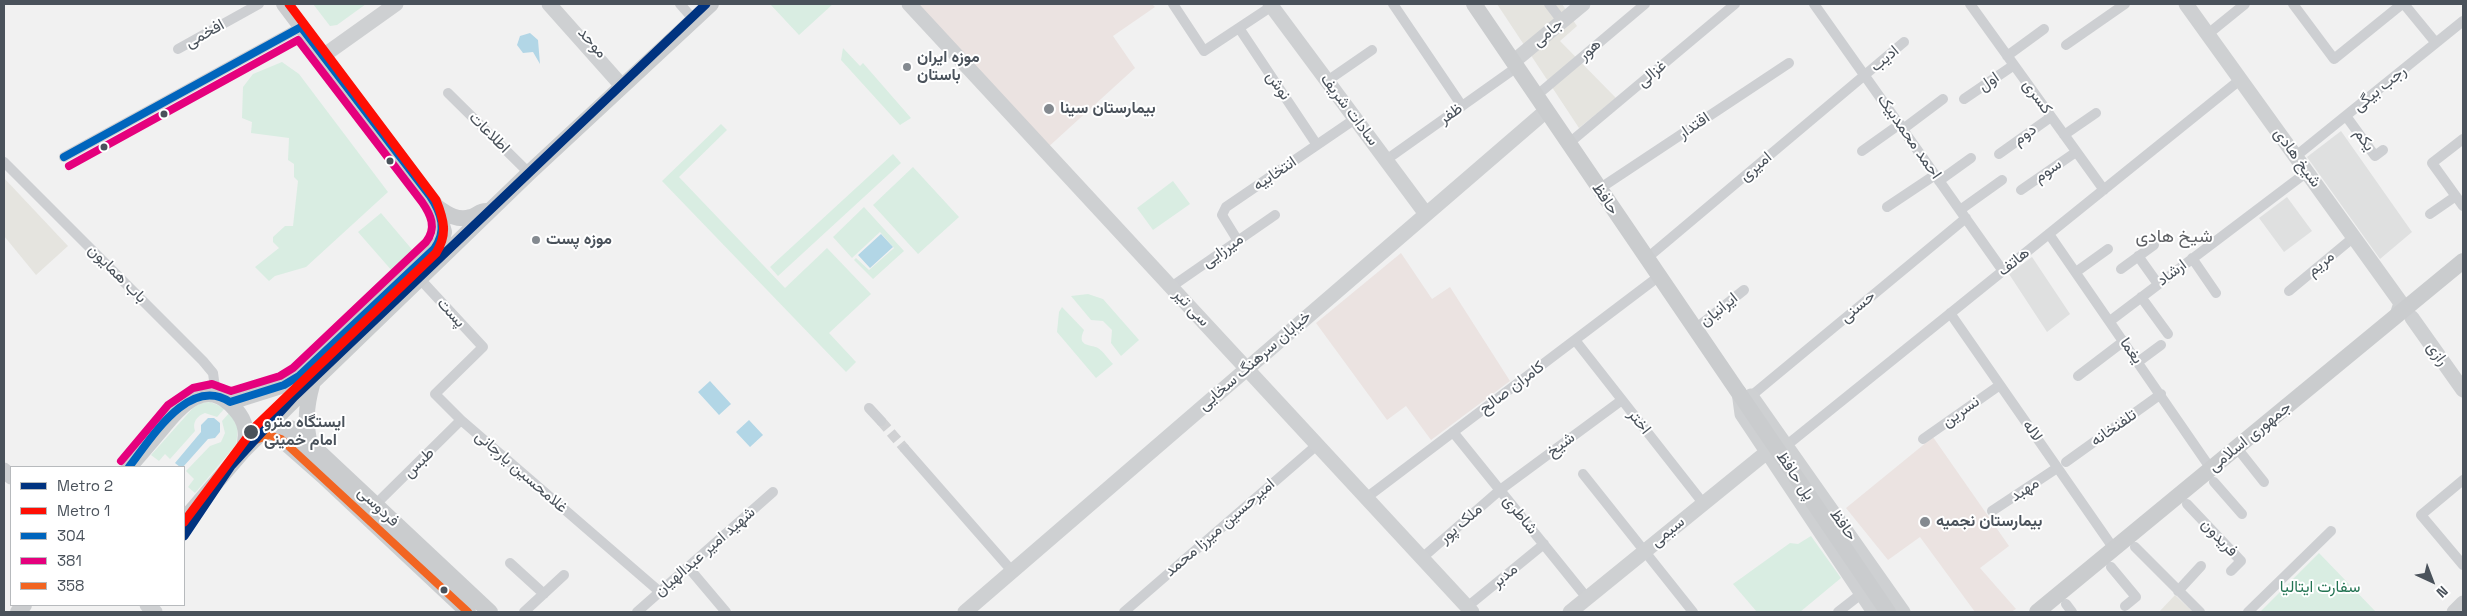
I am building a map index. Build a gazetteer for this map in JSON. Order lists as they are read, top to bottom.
{
  "streets": {
    "main road": [
      "حافظ",
      "جمهوری اسلامی",
      "پل حافظ",
      "فردوسی"
    ],
    "street": [
      "جامی",
      "افخمی",
      "موحد",
      "هور",
      "ادیب",
      "غزالی",
      "اول",
      "نوش",
      "رجب بیگی",
      "کسری",
      "سادات شریف",
      "ظفر",
      "اقتدار",
      "اطلاعات",
      "دوم",
      "احمد محمدبیک",
      "یکم",
      "شیخ هادی",
      "امیری",
      "سوم",
      "انتخابیه",
      "میرزایی",
      "هاتف",
      "مریم",
      "ارشاد",
      "باب همایون",
      "حسنی",
      "سی تیر",
      "ایرانیان",
      "پست",
      "یغما",
      "رازی",
      "خیابان سرهنگ سخایی",
      "کامران صالح",
      "نسرین",
      "اختر",
      "تلفنخانه",
      "لاله",
      "شیخ",
      "طبس",
      "غلامحسین یارجانی",
      "مهبد",
      "شاطری",
      "ملک پور",
      "امیرحسین میرزا محمد",
      "سیمی",
      "فریدون",
      "شهید امیر عبدالهیان",
      "مدبر"
    ]
  },
  "crossings": [
    ["جامی", "ظفر"],
    ["جامی", "حافظ"],
    ["هور", "حافظ"],
    ["ادیب", "احمد محمدبیک"],
    ["ادیب", "امیری"],
    ["غزالی", "حافظ"],
    ["اول", "کسری"],
    ["نوش", "انتخابیه"],
    ["رجب بیگی", "یکم"],
    ["رجب بیگی", "شیخ هادی"],
    ["کسری", "دوم"],
    ["کسری", "سوم"],
    ["کسری", "هاتف"],
    ["سادات شریف", "ظفر"],
    ["سادات شریف", "انتخابیه"],
    ["سادات شریف", "خیابان سرهنگ سخایی"],
    ["ظفر", "حافظ"],
    ["اقتدار", "حافظ"],
    ["احمد محمدبیک", "امیری"],
    ["احمد محمدبیک", "هاتف"],
    ["احمد محمدبیک", "حسنی"],
    ["شیخ هادی", "هاتف"],
    ["شیخ هادی", "مریم"],
    ["شیخ هادی", "ارشاد"],
    ["شیخ هادی", "رازی"],
    ["شیخ هادی", "جمهوری اسلامی"],
    ["امیری", "حافظ"],
    ["انتخابیه", "میرزایی"],
    ["حافظ", "هاتف"],
    ["حافظ", "حسنی"],
    ["حافظ", "ایرانیان"],
    ["حافظ", "خیابان سرهنگ سخایی"],
    ["حافظ", "کامران صالح"],
    ["حافظ", "پل حافظ"],
    ["حافظ", "سیمی"],
    ["میرزایی", "سی تیر"],
    ["هاتف", "یغما"],
    ["هاتف", "لاله"],
    ["ارشاد", "یغما"],
    ["سی تیر", "خیابان سرهنگ سخایی"],
    ["سی تیر", "کامران صالح"],
    ["سی تیر", "ملک پور"],
    ["سی تیر", "امیرحسین میرزا محمد"],
    ["سی تیر", "مدبر"],
    ["پست", "غلامحسین یارجانی"],
    ["یغما", "تلفنخانه"],
    ["یغما", "جمهوری اسلامی"],
    ["رازی", "جمهوری اسلامی"],
    ["کامران صالح", "اختر"],
    ["کامران صالح", "شاطری"],
    ["نسرین", "لاله"],
    ["اختر", "شیخ"],
    ["اختر", "سیمی"],
    ["لاله", "جمهوری اسلامی"],
    ["لاله", "مهبد"],
    ["جمهوری اسلامی", "فریدون"],
    ["شیخ", "شاطری"],
    ["شیخ", "ملک پور"],
    ["طبس", "غلامحسین یارجانی"],
    ["طبس", "فردوسی"],
    ["غلامحسین یارجانی", "شهید امیر عبدالهیان"],
    ["پل حافظ", "سیمی"],
    ["شاطری", "ملک پور"],
    ["شاطری", "سیمی"],
    ["شاطری", "مدبر"]
  ],
  "districts": ["شیخ هادی"],
  "parks": ["سفارت ایتالیا"],
  "places": [
    "موزه ایران باستان",
    "بیمارستان سینا",
    "موزه پست",
    "ایستگاه مترو امام خمینی",
    "بیمارستان نجمیه"
  ],
  "lines": [
    "metro line 2",
    "metro line 1",
    "transit line 304",
    "transit line 381",
    "transit line 358"
  ],
  "legend": [
    "Metro 2",
    "Metro 1",
    "304",
    "381",
    "358"
  ],
  "north": "bottom right"
}
